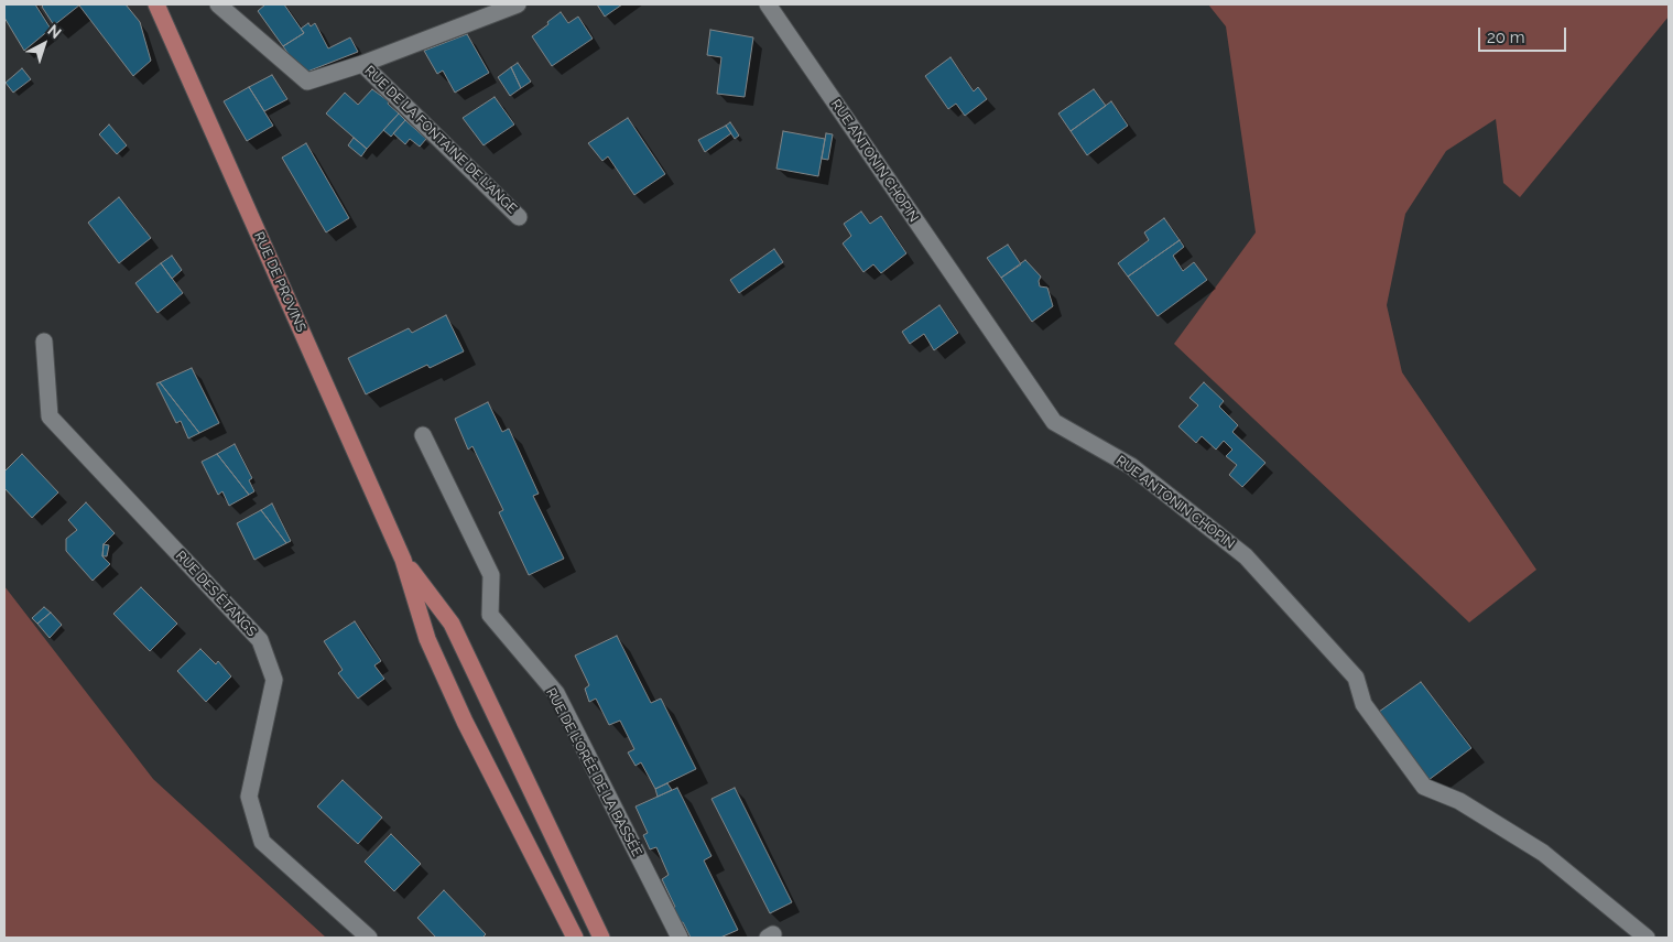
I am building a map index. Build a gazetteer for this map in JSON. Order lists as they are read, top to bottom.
{
  "streets": {
    "main road": ["RUE DE PROVINS"],
    "street": [
      "RUE DE LA FONTAINE DE L'ANGE",
      "RUE ANTONIN CHOPIN",
      "RUE DES ÉTANGS",
      "RUE DE L'ORÉE DE LA BASSÉE"
    ]
  },
  "scale_bar": "20 m",
  "north": "top right"
}
